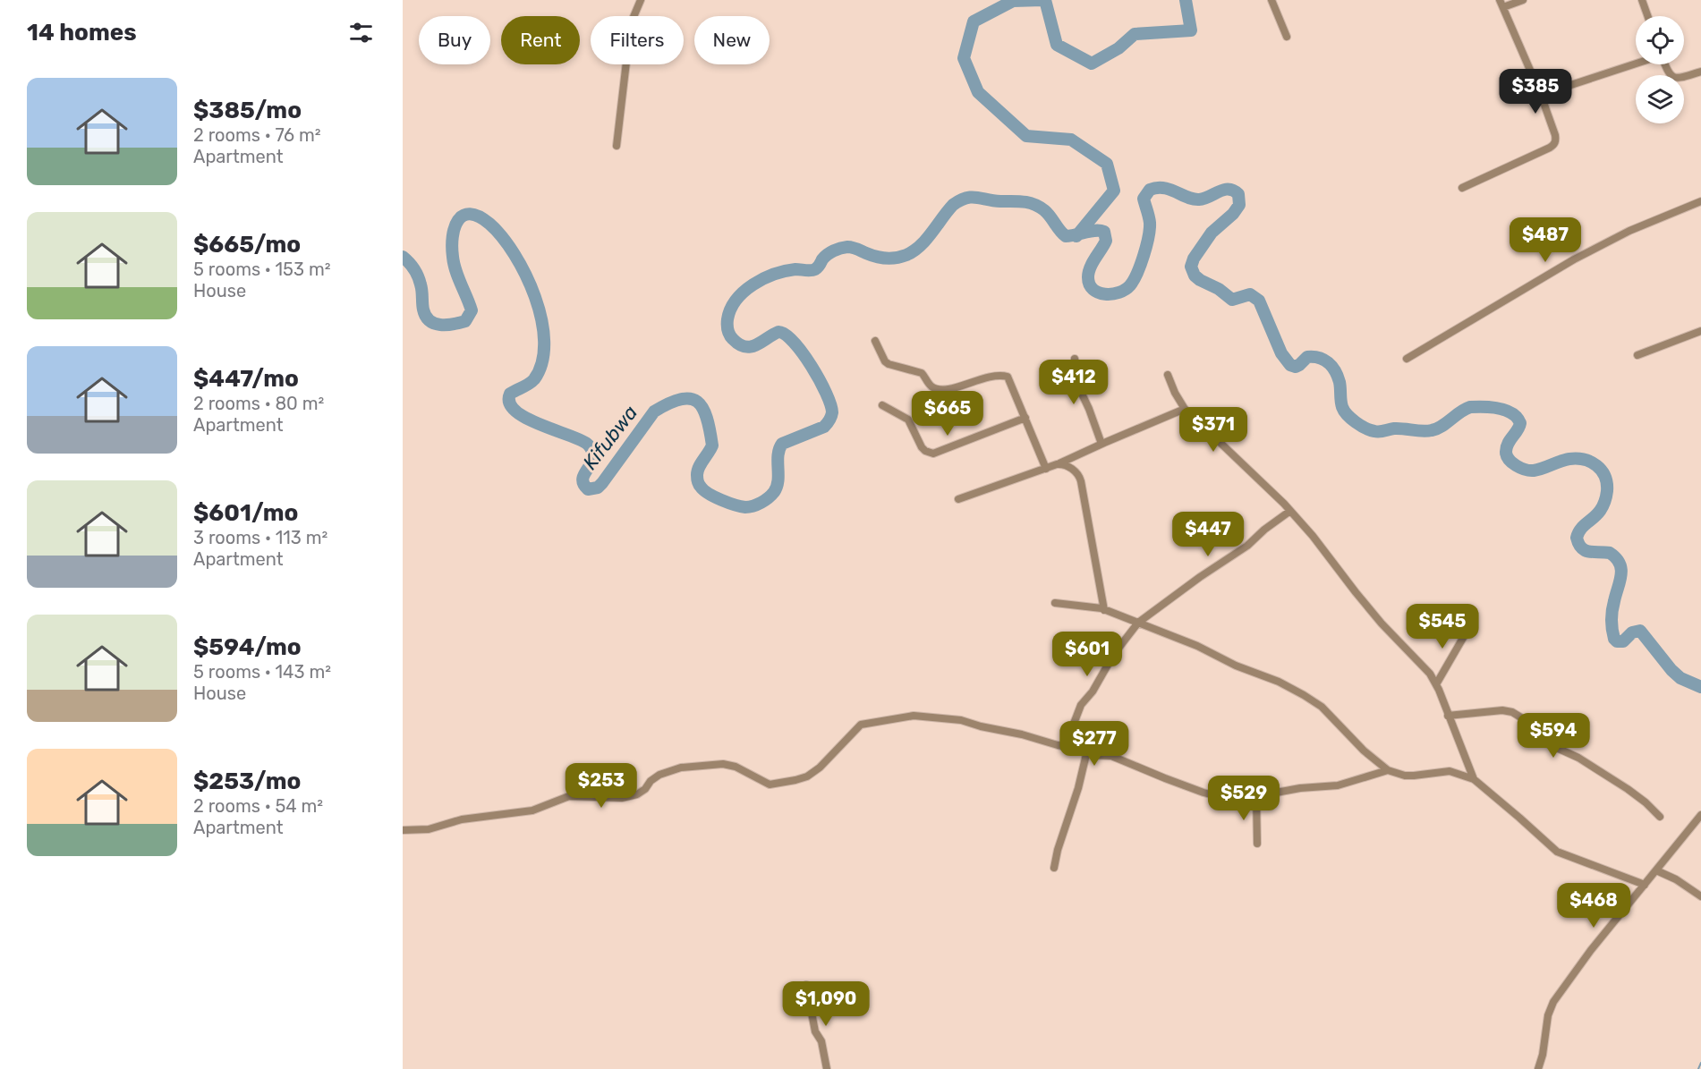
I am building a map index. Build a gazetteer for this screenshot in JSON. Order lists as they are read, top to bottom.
{
  "water": ["Kifubwa"],
  "page": {
    "heading": "14 homes",
    "chip": [
      "Buy",
      "Rent",
      "Filters",
      "New"
    ],
    "list": [
      {
        "name": "$385/mo",
        "note": "2 rooms · 76 m² · Apartment"
      },
      {
        "name": "$665/mo",
        "note": "5 rooms · 153 m² · House"
      },
      {
        "name": "$447/mo",
        "note": "2 rooms · 80 m² · Apartment"
      },
      {
        "name": "$601/mo",
        "note": "3 rooms · 113 m² · Apartment"
      },
      {
        "name": "$594/mo",
        "note": "5 rooms · 143 m² · House"
      },
      {
        "name": "$253/mo",
        "note": "2 rooms · 54 m² · Apartment"
      }
    ],
    "price": [
      "$385",
      "$487",
      "$412",
      "$665",
      "$371",
      "$447",
      "$545",
      "$601",
      "$594",
      "$277",
      "$253",
      "$529",
      "$468",
      "$1,090"
    ]
  }
}
